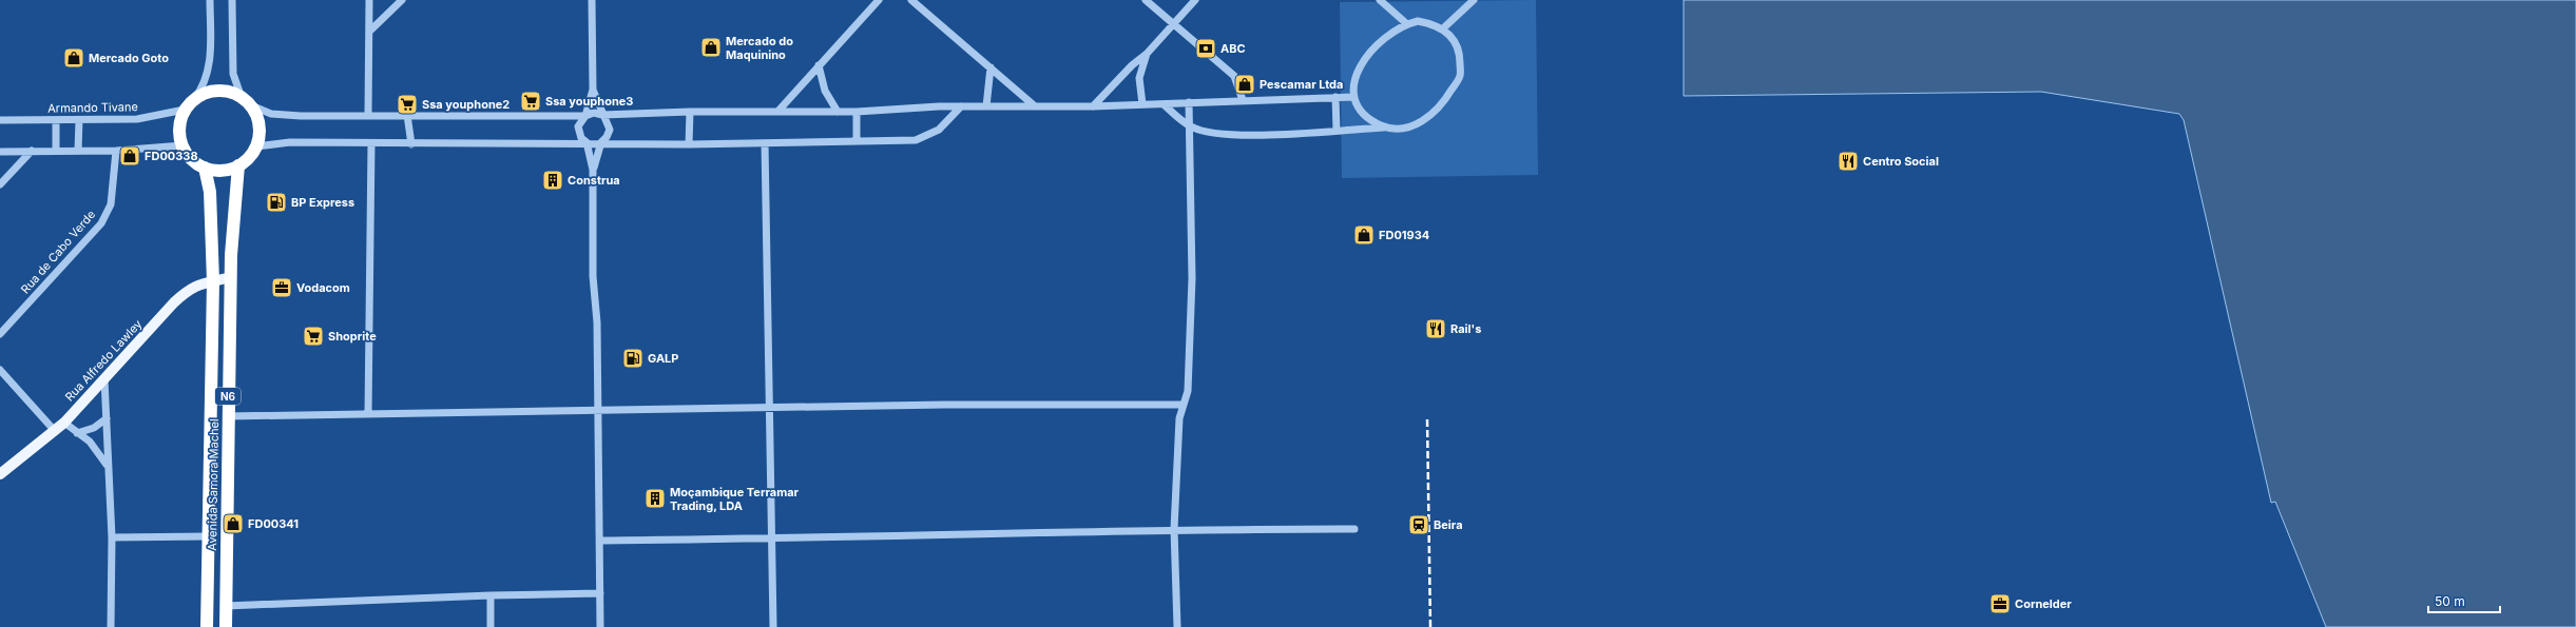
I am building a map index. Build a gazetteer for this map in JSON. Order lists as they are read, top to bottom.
{
  "streets": {
    "highway": ["N6", "Avenida Samora Machel"],
    "main road": ["Rua Alfredo Lawley"],
    "street": ["Armando Tivane", "Rua de Cabo Verde"]
  },
  "crossings": [
    ["Armando Tivane", "Avenida Samora Machel"],
    ["Rua Alfredo Lawley", "Avenida Samora Machel"]
  ],
  "places": {
    "shop": [
      "Mercado do Maquinino",
      "Mercado Goto",
      "Pescamar Ltda",
      "FD00338",
      "FD01934",
      "FD00341"
    ],
    "bank": ["ABC"],
    "supermarket": ["Ssa youphone3", "Ssa youphone2", "Shoprite"],
    "restaurant": ["Centro Social", "Rail's"],
    "building": ["Construa", "Moçambique Terramar Trading, LDA"],
    "fuel station": ["BP Express", "GALP"],
    "office": ["Vodacom", "Cornelder"],
    "station": ["Beira"]
  },
  "scale_bar": "50 m"
}
